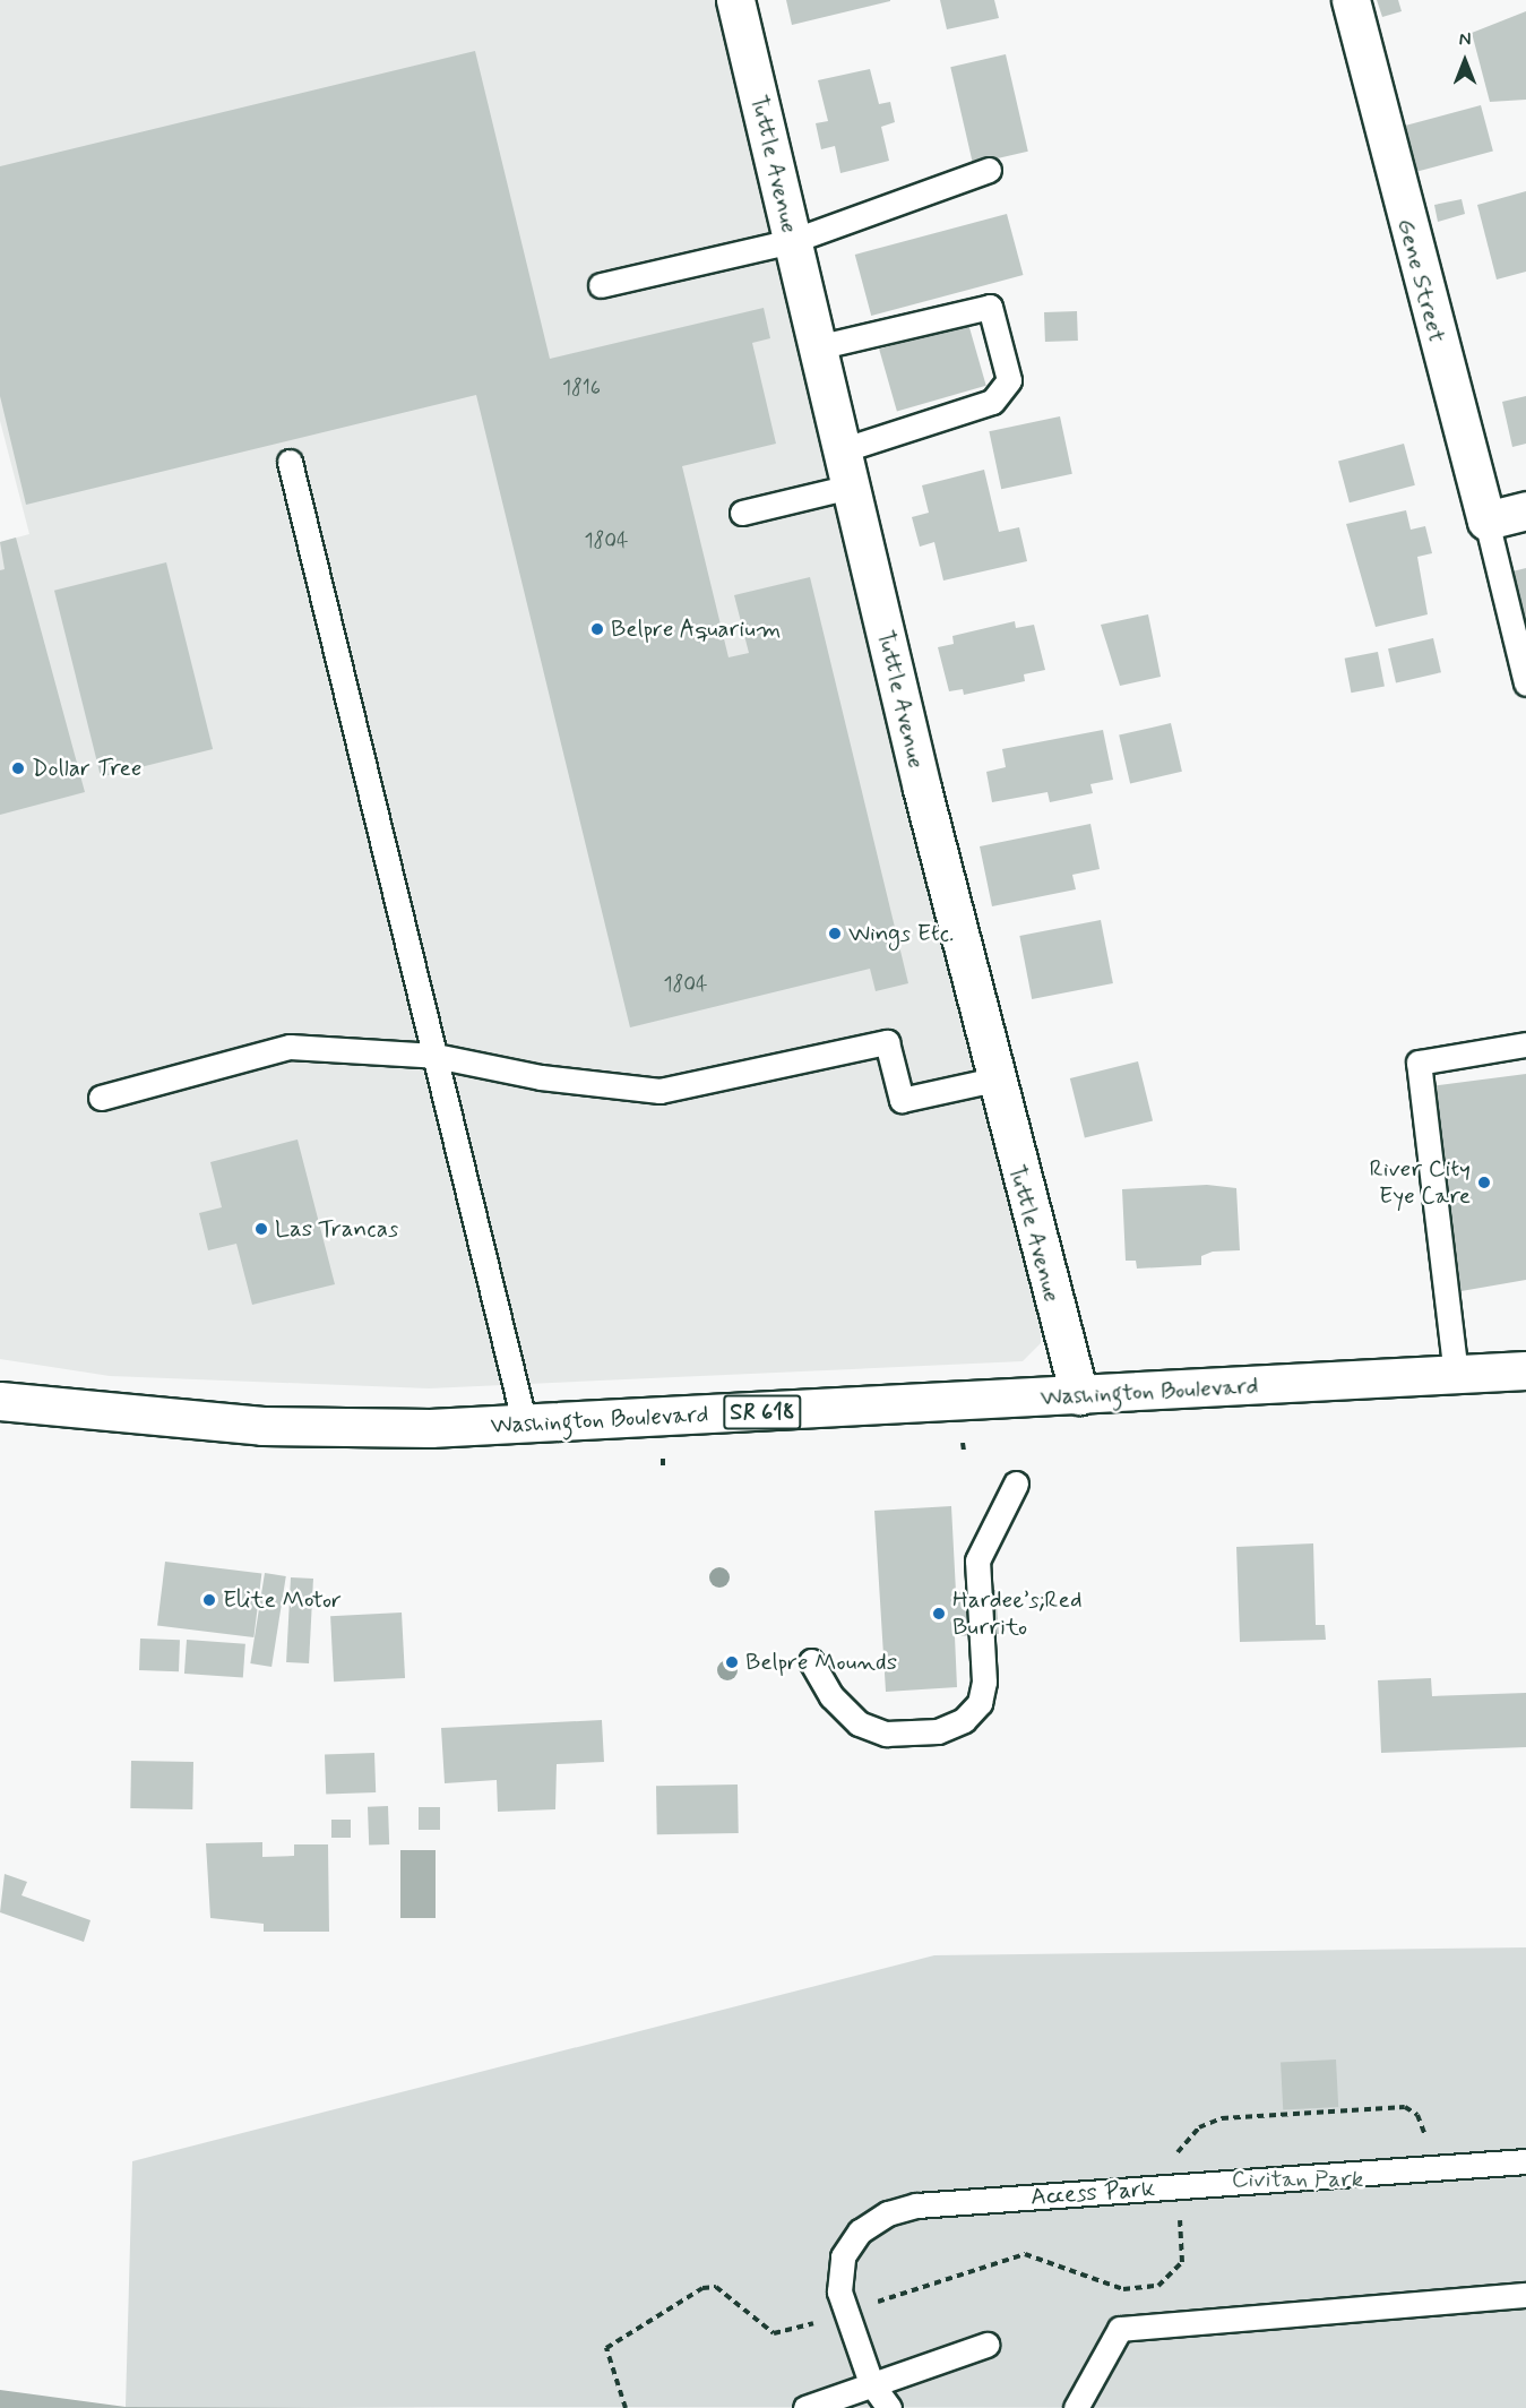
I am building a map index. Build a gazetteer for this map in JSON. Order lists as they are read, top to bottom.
{
  "streets": {
    "street": [
      "Tuttle Avenue",
      "Gene Street",
      "Washington Boulevard",
      "SR 618"
    ],
    "lane": ["Access Park"]
  },
  "crossings": [
    ["Tuttle Avenue", "Washington Boulevard"]
  ],
  "parks": ["Civitan Park"],
  "places": [
    "Belpre Aquarium",
    "Dollar Tree",
    "Wings Etc.",
    "River City Eye Care",
    "Las Trancas",
    "Elite Motor",
    "Hardee’s;Red Burrito",
    "Belpre Mounds"
  ],
  "house_numbers": ["1816", "1804", "1804"],
  "north": "top"
}
